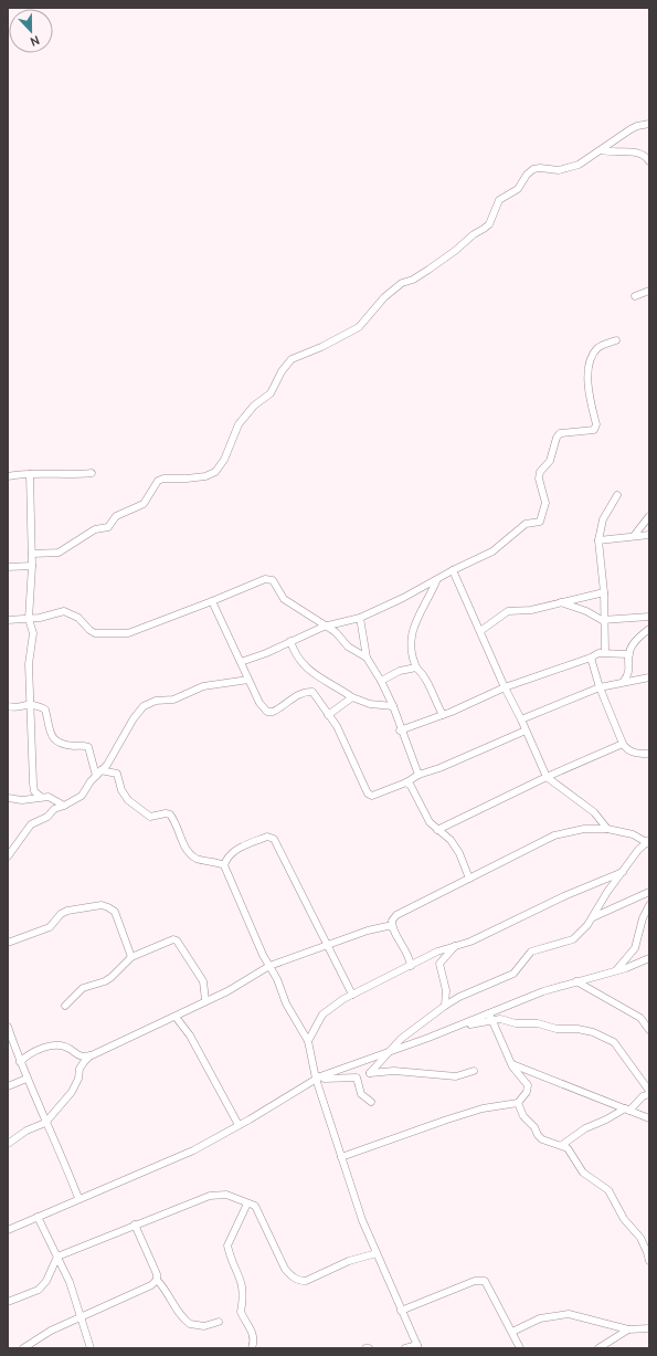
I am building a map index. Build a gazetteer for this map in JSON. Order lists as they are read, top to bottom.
{
  "north": "bottom"
}
